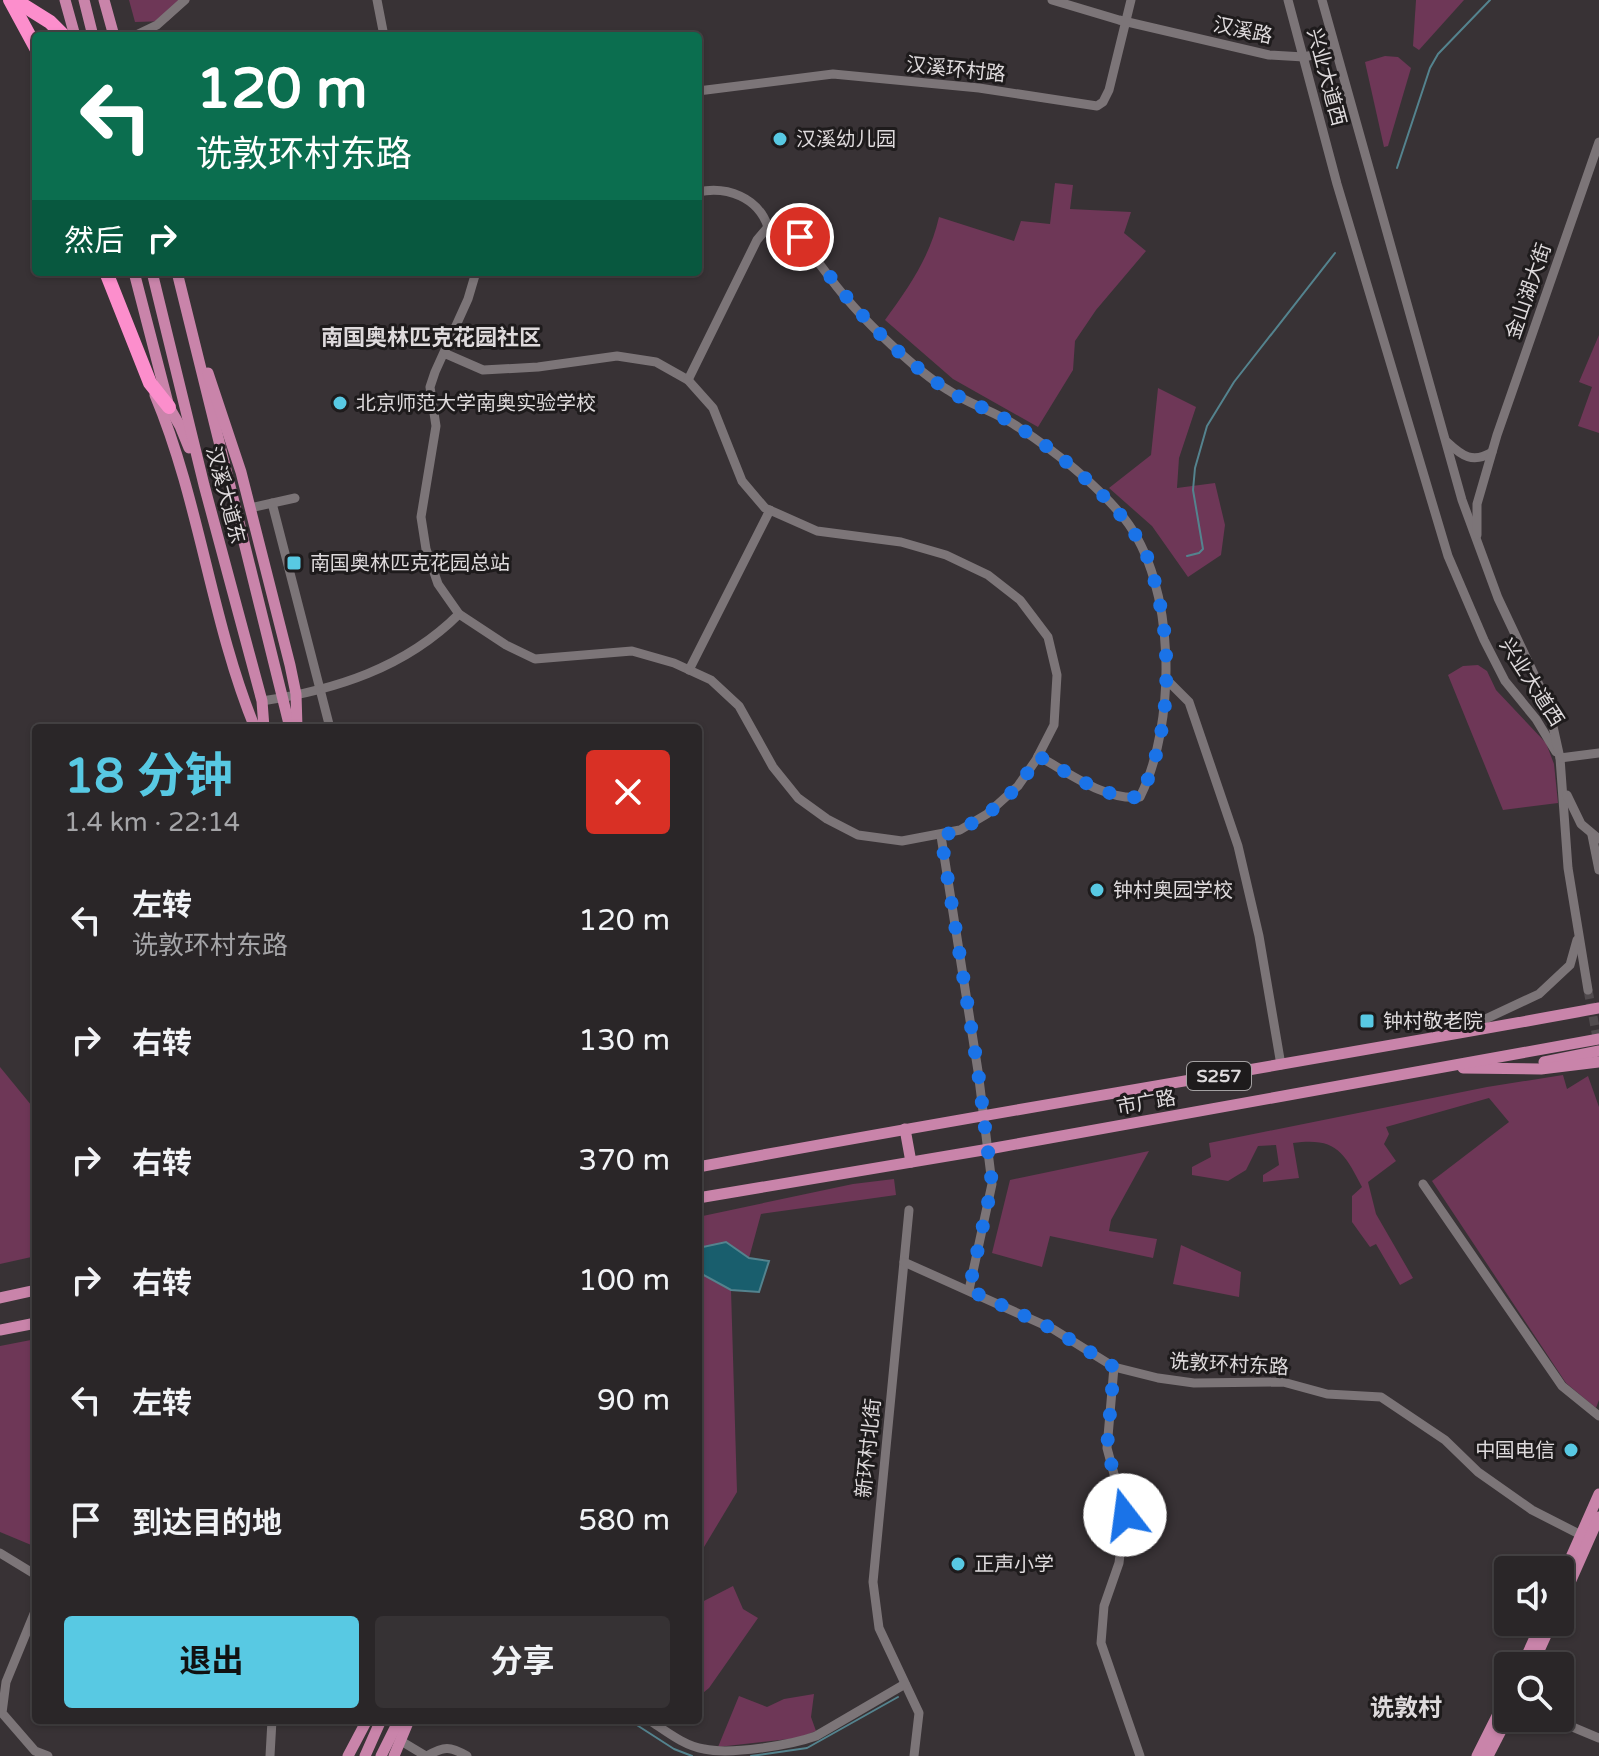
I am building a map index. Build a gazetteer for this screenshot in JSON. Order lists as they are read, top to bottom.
{
  "streets": {
    "main road": ["汉溪大道东", "S257", "市广路"],
    "street": [
      "汉溪路",
      "汉溪环村路",
      "兴业大道西",
      "金山湖大街",
      "诜敦环村东路",
      "新环村北街"
    ]
  },
  "crossings": [
    ["汉溪路", "汉溪环村路"],
    ["汉溪路", "兴业大道西"],
    ["兴业大道西", "金山湖大街"],
    ["诜敦环村东路", "新环村北街"]
  ],
  "districts": ["南国奥林匹克花园社区", "诜敦村"],
  "places": {
    "other": [
      "汉溪幼儿园",
      "北京师范大学南奥实验学校",
      "钟村奥园学校",
      "中国电信",
      "正声小学"
    ],
    "transit": ["南国奥林匹克花园总站", "钟村敬老院"]
  },
  "page": {
    "turn": ["120 m", "诜敦环村东路"],
    "then": "然后",
    "heading": ["18 分钟", "1.4 km · 22:14"],
    "list": [
      {
        "name": "左转",
        "note": "诜敦环村东路",
        "value": "120 m"
      },
      {
        "name": "右转",
        "value": "130 m"
      },
      {
        "name": "右转",
        "value": "370 m"
      },
      {
        "name": "右转",
        "value": "100 m"
      },
      {
        "name": "左转",
        "value": "90 m"
      },
      {
        "name": "到达目的地",
        "value": "580 m"
      }
    ],
    "buttons": ["退出", "分享"]
  }
}
